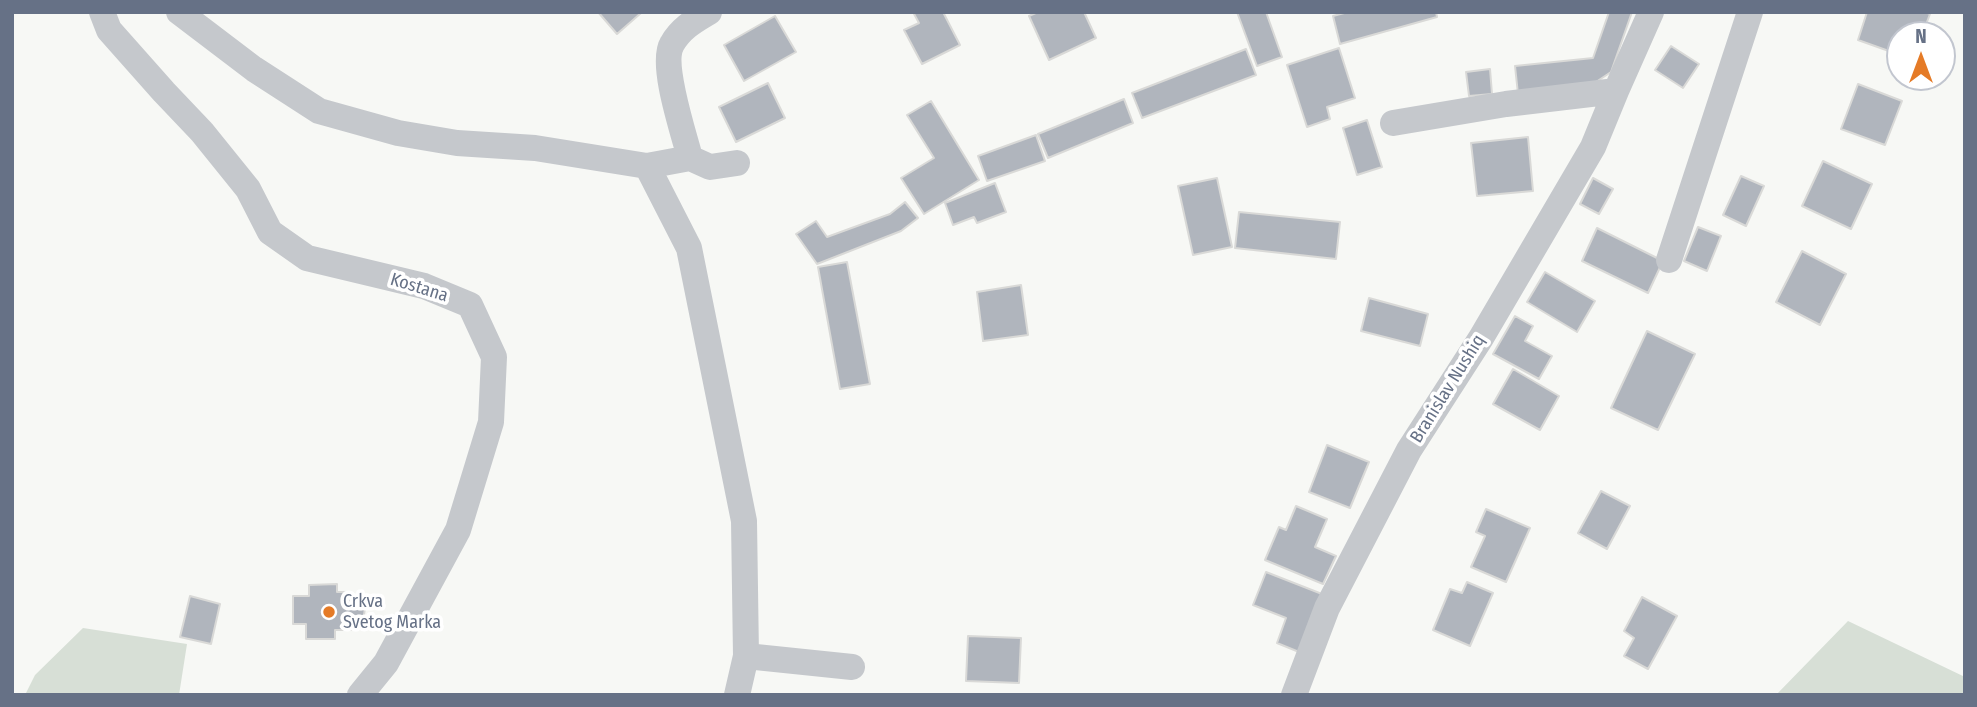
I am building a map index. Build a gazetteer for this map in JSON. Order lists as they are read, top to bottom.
{
  "streets": {
    "street": ["Kostana", "Branislav Nushiq"]
  },
  "places": ["Crkva Svetog Marka"],
  "north": "top"
}
